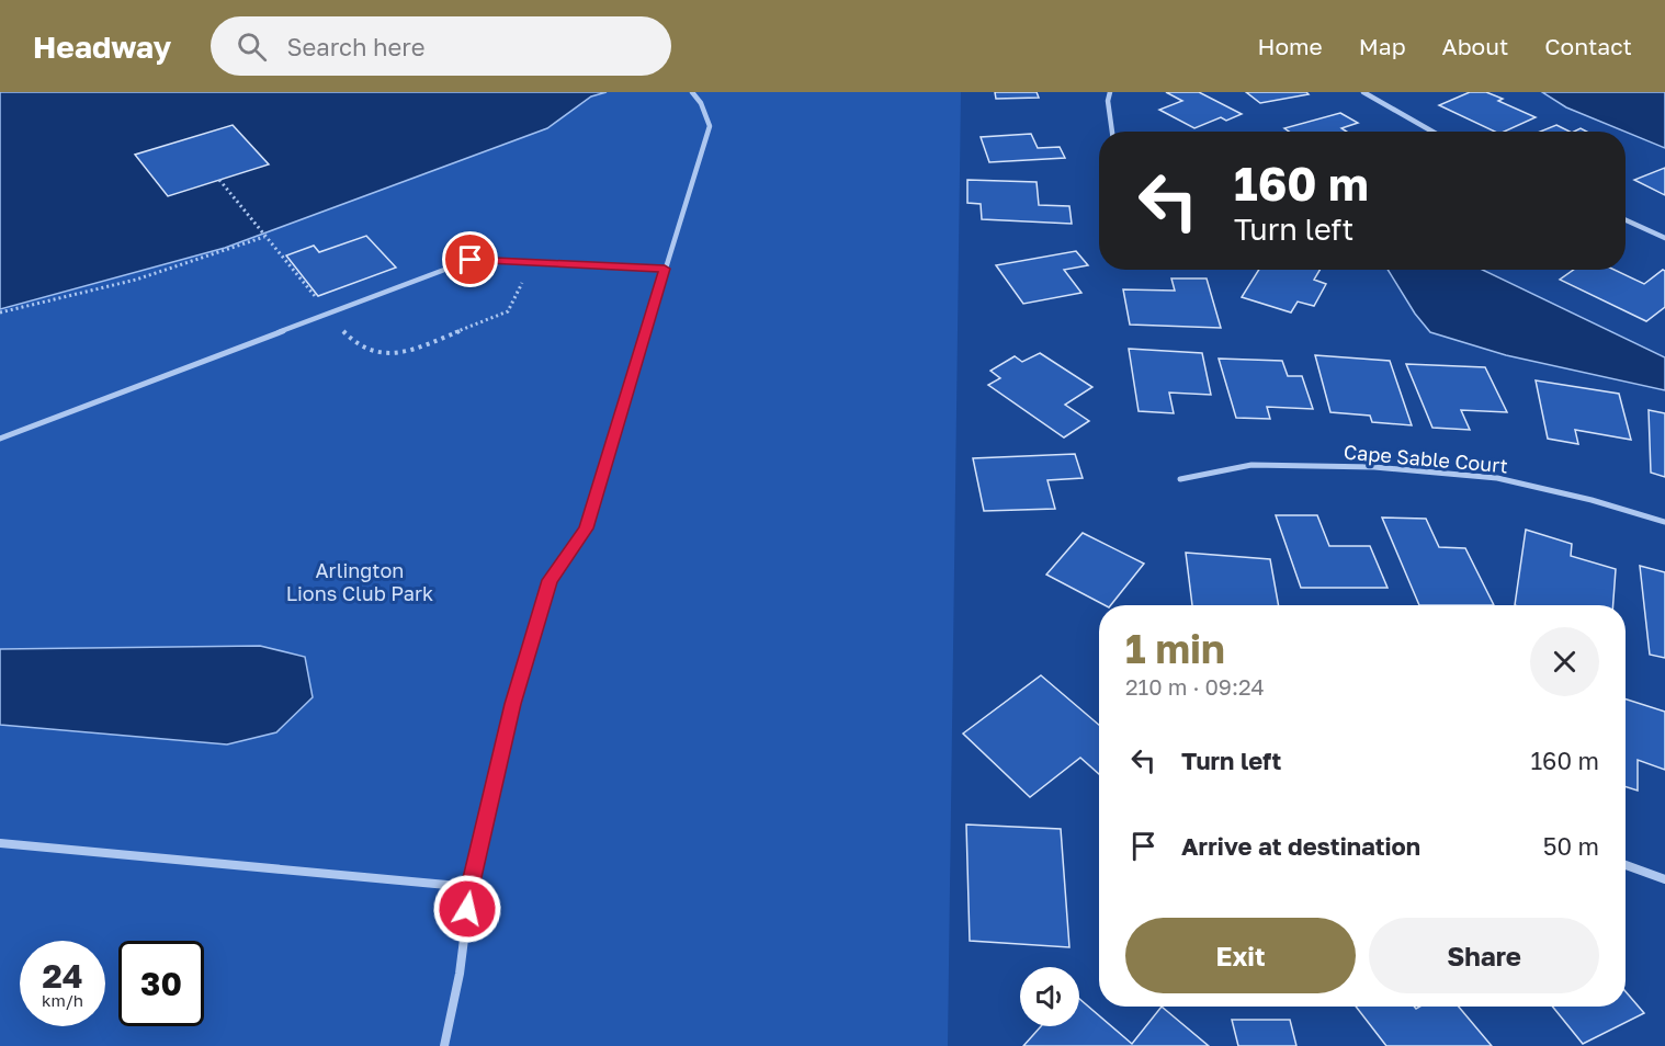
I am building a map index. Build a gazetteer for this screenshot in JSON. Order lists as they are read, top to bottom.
{
  "streets": {
    "street": ["Cape Sable Court"]
  },
  "parks": ["Arlington Lions Club Park"],
  "page": {
    "header": "Headway",
    "search": "Search here",
    "nav": [
      "Home",
      "Map",
      "About",
      "Contact"
    ],
    "turn": ["160 m", "Turn left"],
    "heading": ["1 min", "210 m · 09:24"],
    "list": [
      {
        "name": "Turn left",
        "value": "160 m"
      },
      {
        "name": "Arrive at destination",
        "value": "50 m"
      }
    ],
    "buttons": ["Exit", "Share"],
    "speed": "24 km/h",
    "limit": "30"
  }
}
